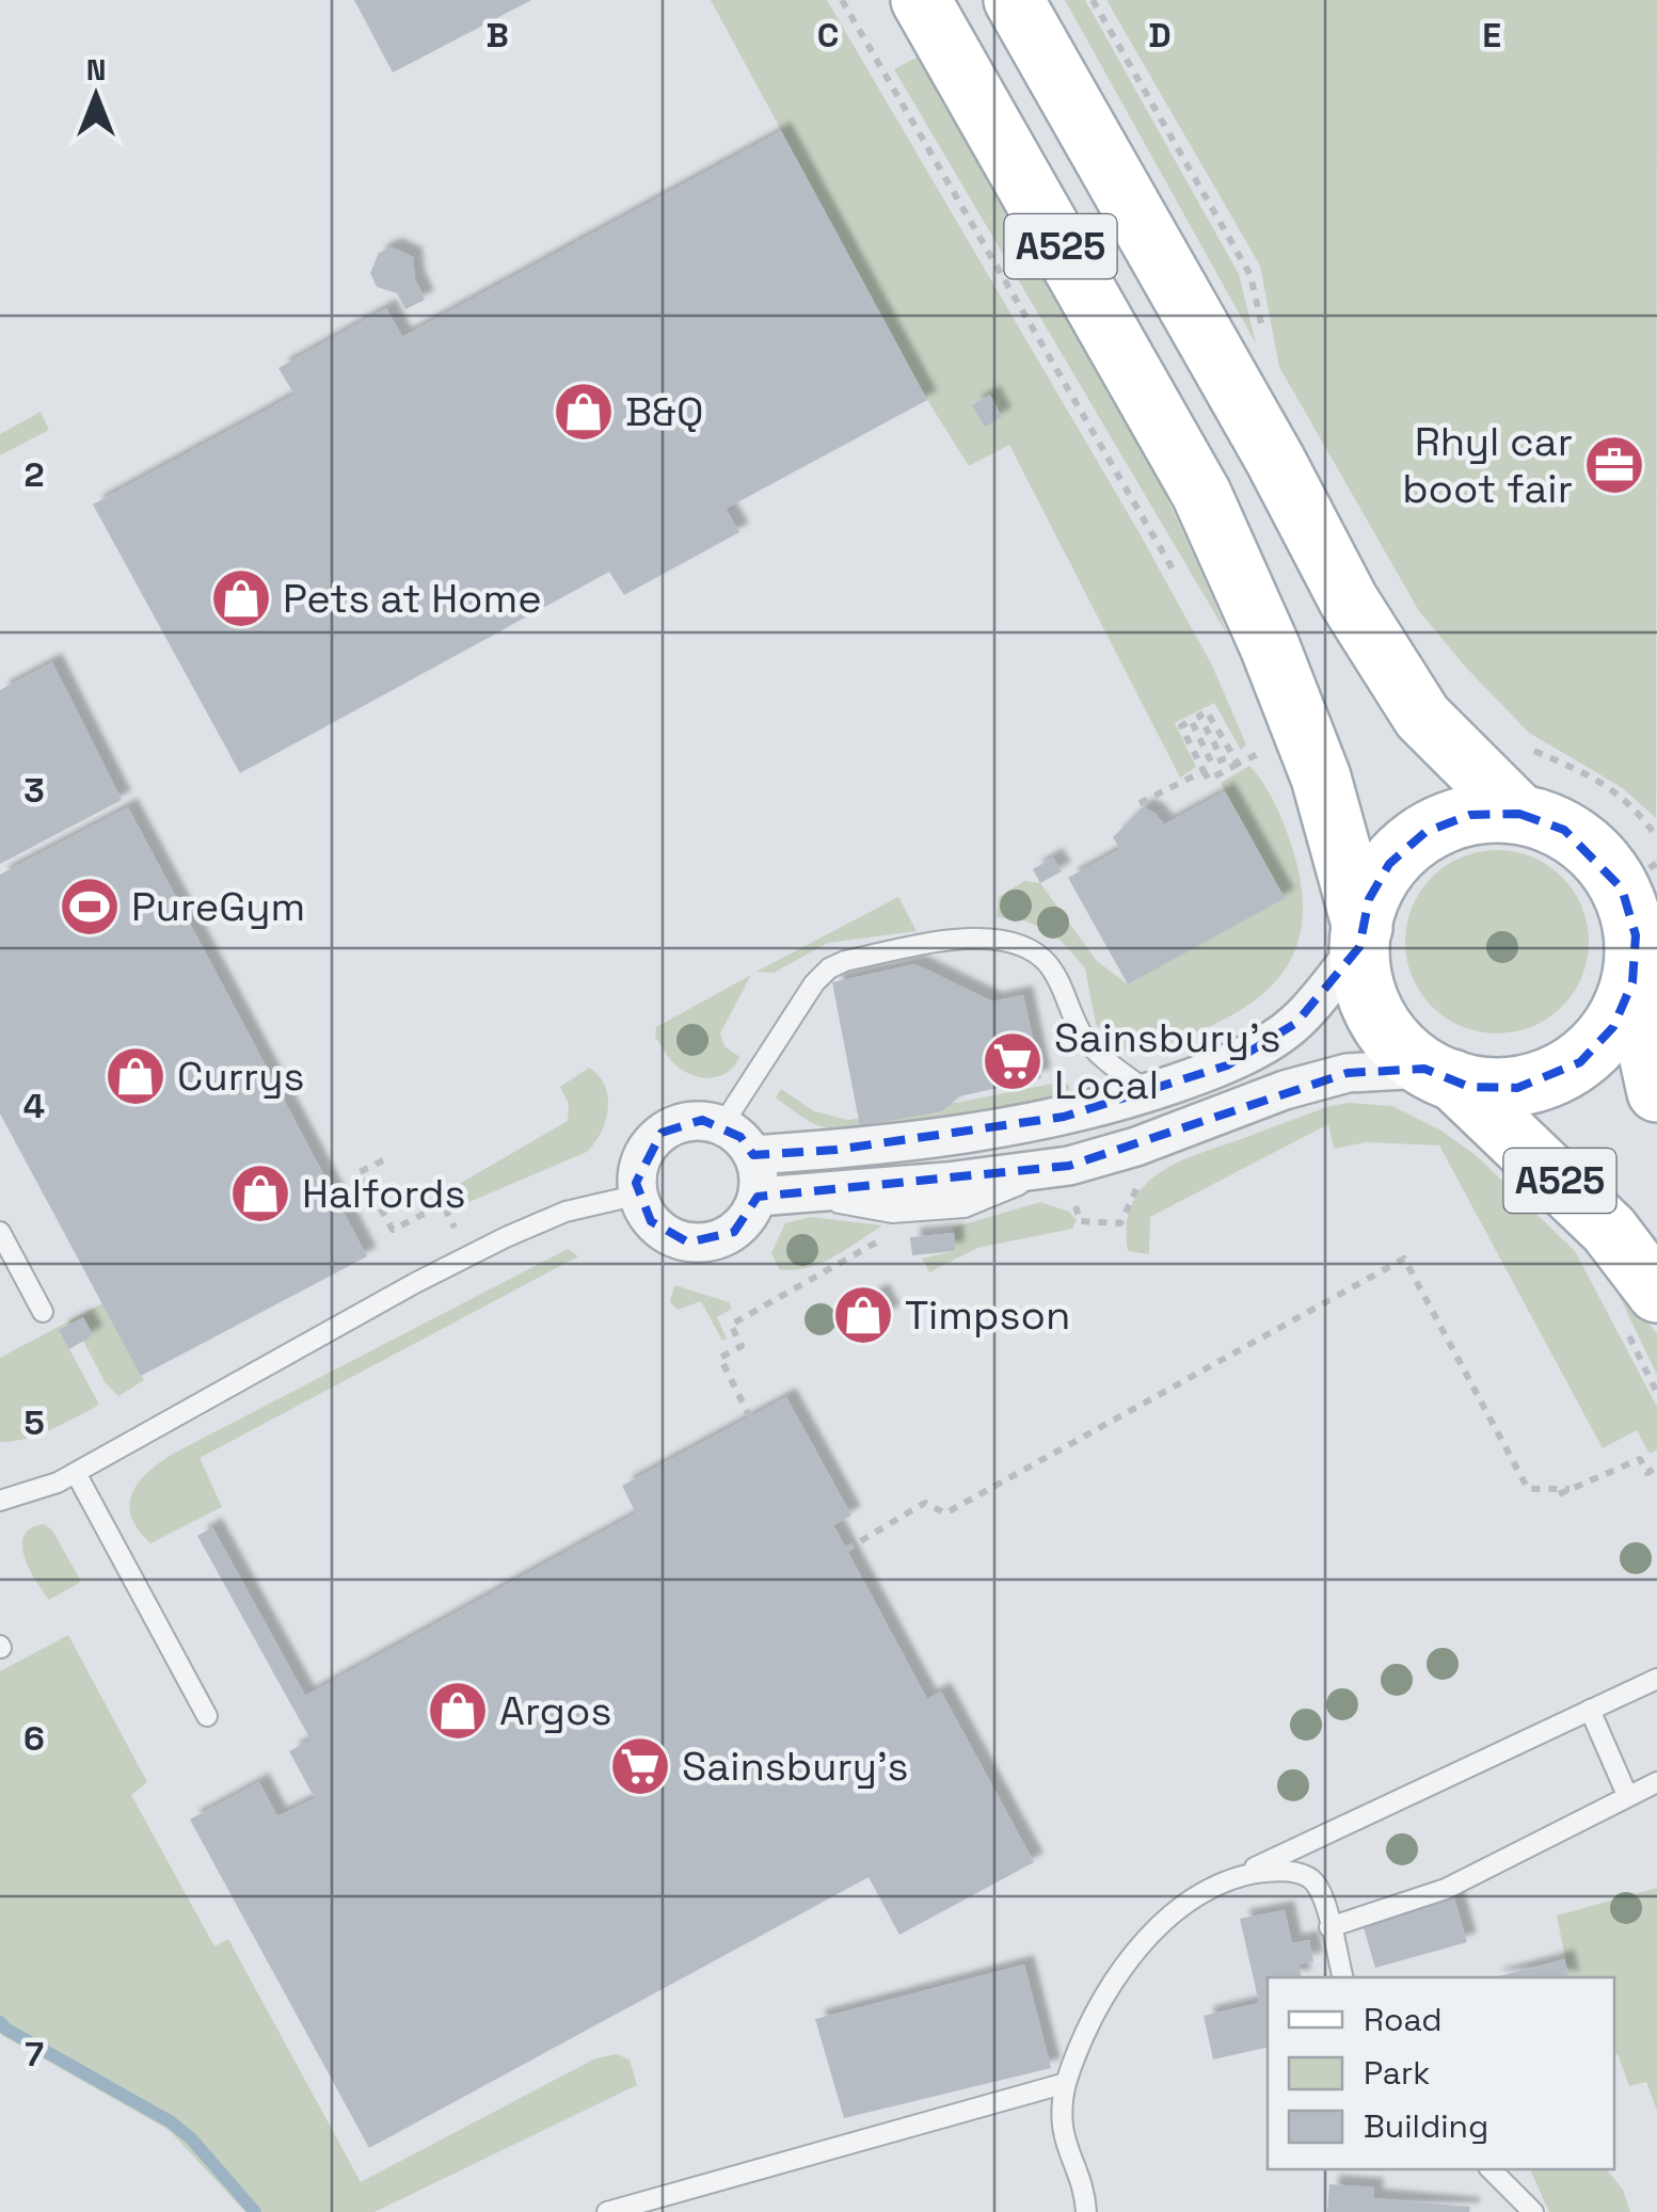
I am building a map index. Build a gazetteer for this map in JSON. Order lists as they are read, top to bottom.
{
  "streets": {
    "main road": ["A525"]
  },
  "places": {
    "shop": [
      "B&Q",
      "Pets at Home",
      "Currys",
      "Halfords",
      "Timpson",
      "Argos"
    ],
    "office": ["Rhyl car boot fair"],
    "sports": ["PureGym"],
    "supermarket": ["Sainsbury's Local", "Sainsbury's"]
  },
  "legend": ["Road", "Park", "Building"],
  "north": "top",
  "grid": {
    "columns": [
      "B",
      "C",
      "D",
      "E"
    ],
    "rows": [
      "2",
      "3",
      "4",
      "5",
      "6",
      "7"
    ]
  }
}
